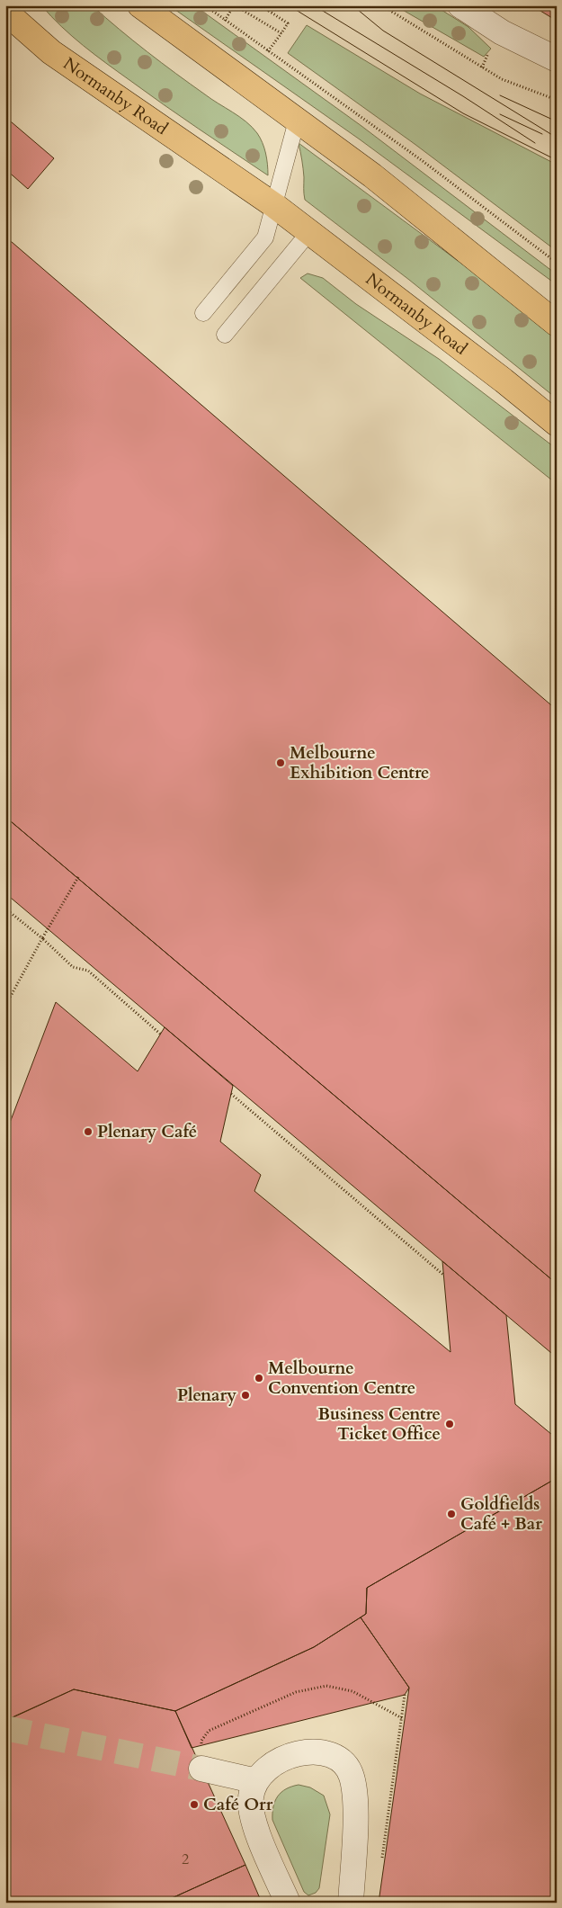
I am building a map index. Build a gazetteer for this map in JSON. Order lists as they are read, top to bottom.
{
  "streets": {
    "main road": ["Normanby Road"]
  },
  "places": [
    "Melbourne Exhibition Centre",
    "Plenary Café",
    "Melbourne Convention Centre",
    "Plenary",
    "Business Centre Ticket Office",
    "Goldfields Café + Bar",
    "Café Orr"
  ],
  "house_numbers": ["2"]
}
